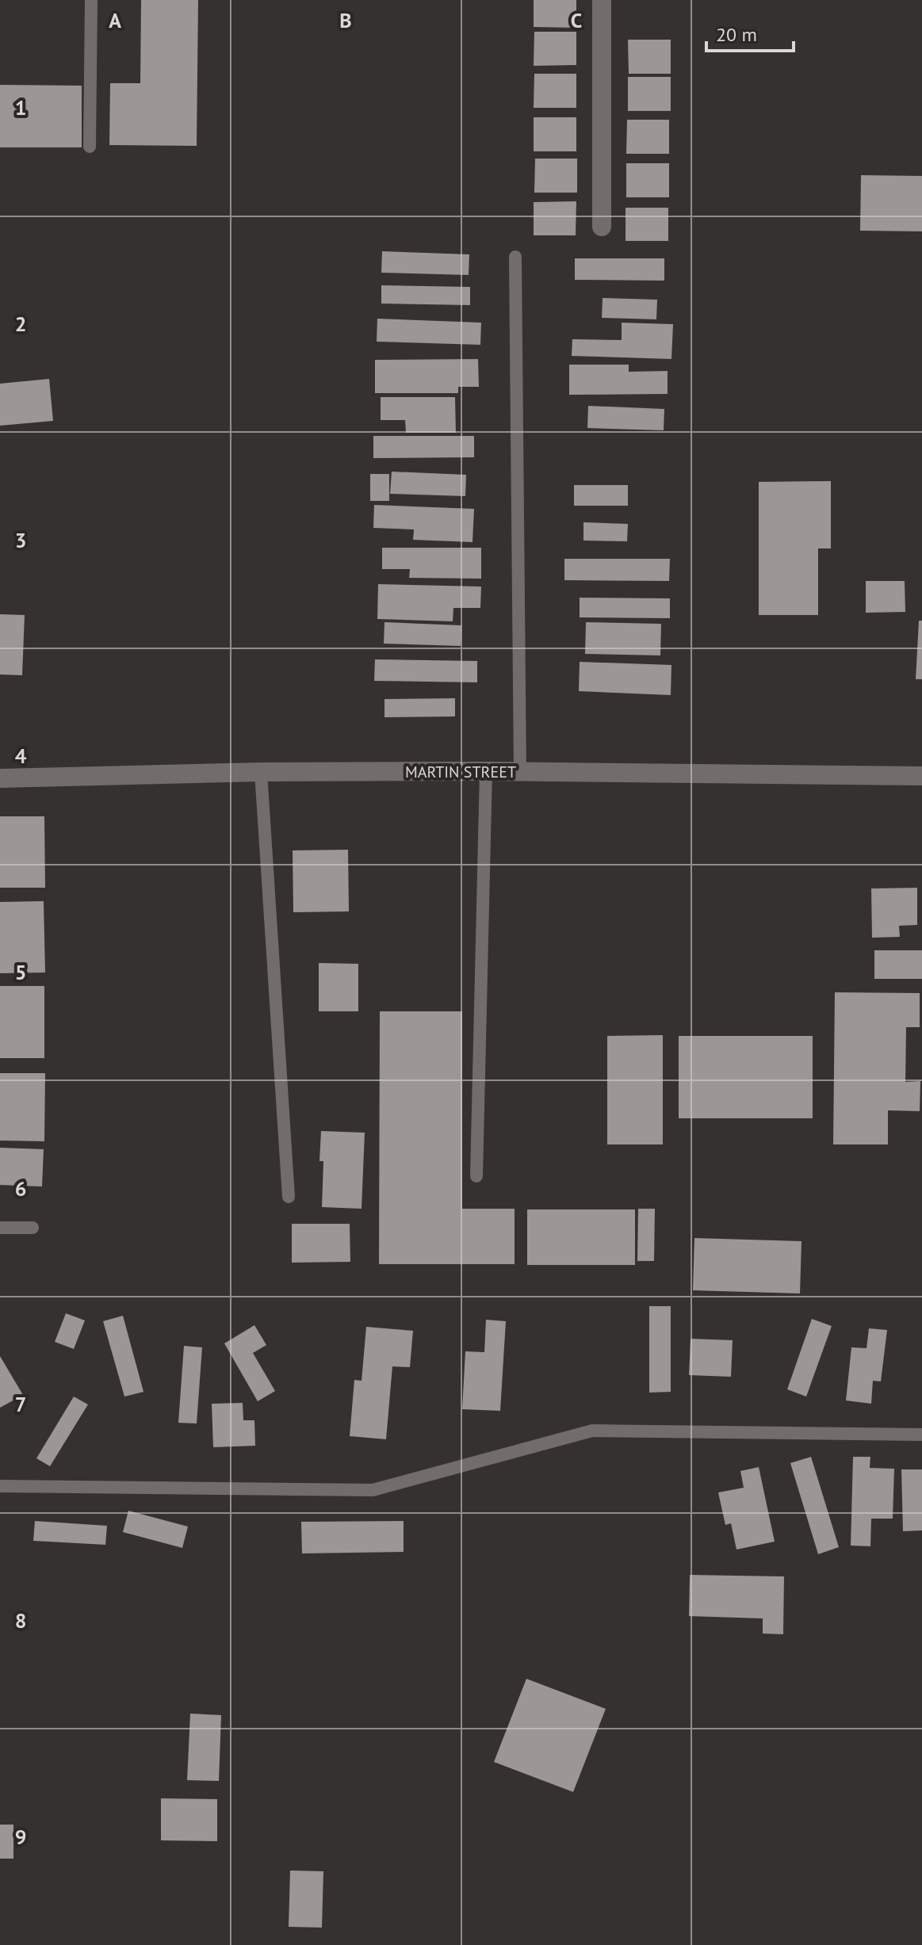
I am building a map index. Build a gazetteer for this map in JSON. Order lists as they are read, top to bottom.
{
  "streets": {
    "street": ["MARTIN STREET"]
  },
  "scale_bar": "20 m",
  "grid": {
    "columns": ["A", "B", "C"],
    "rows": [
      "1",
      "2",
      "3",
      "4",
      "5",
      "6",
      "7",
      "8",
      "9"
    ]
  }
}
